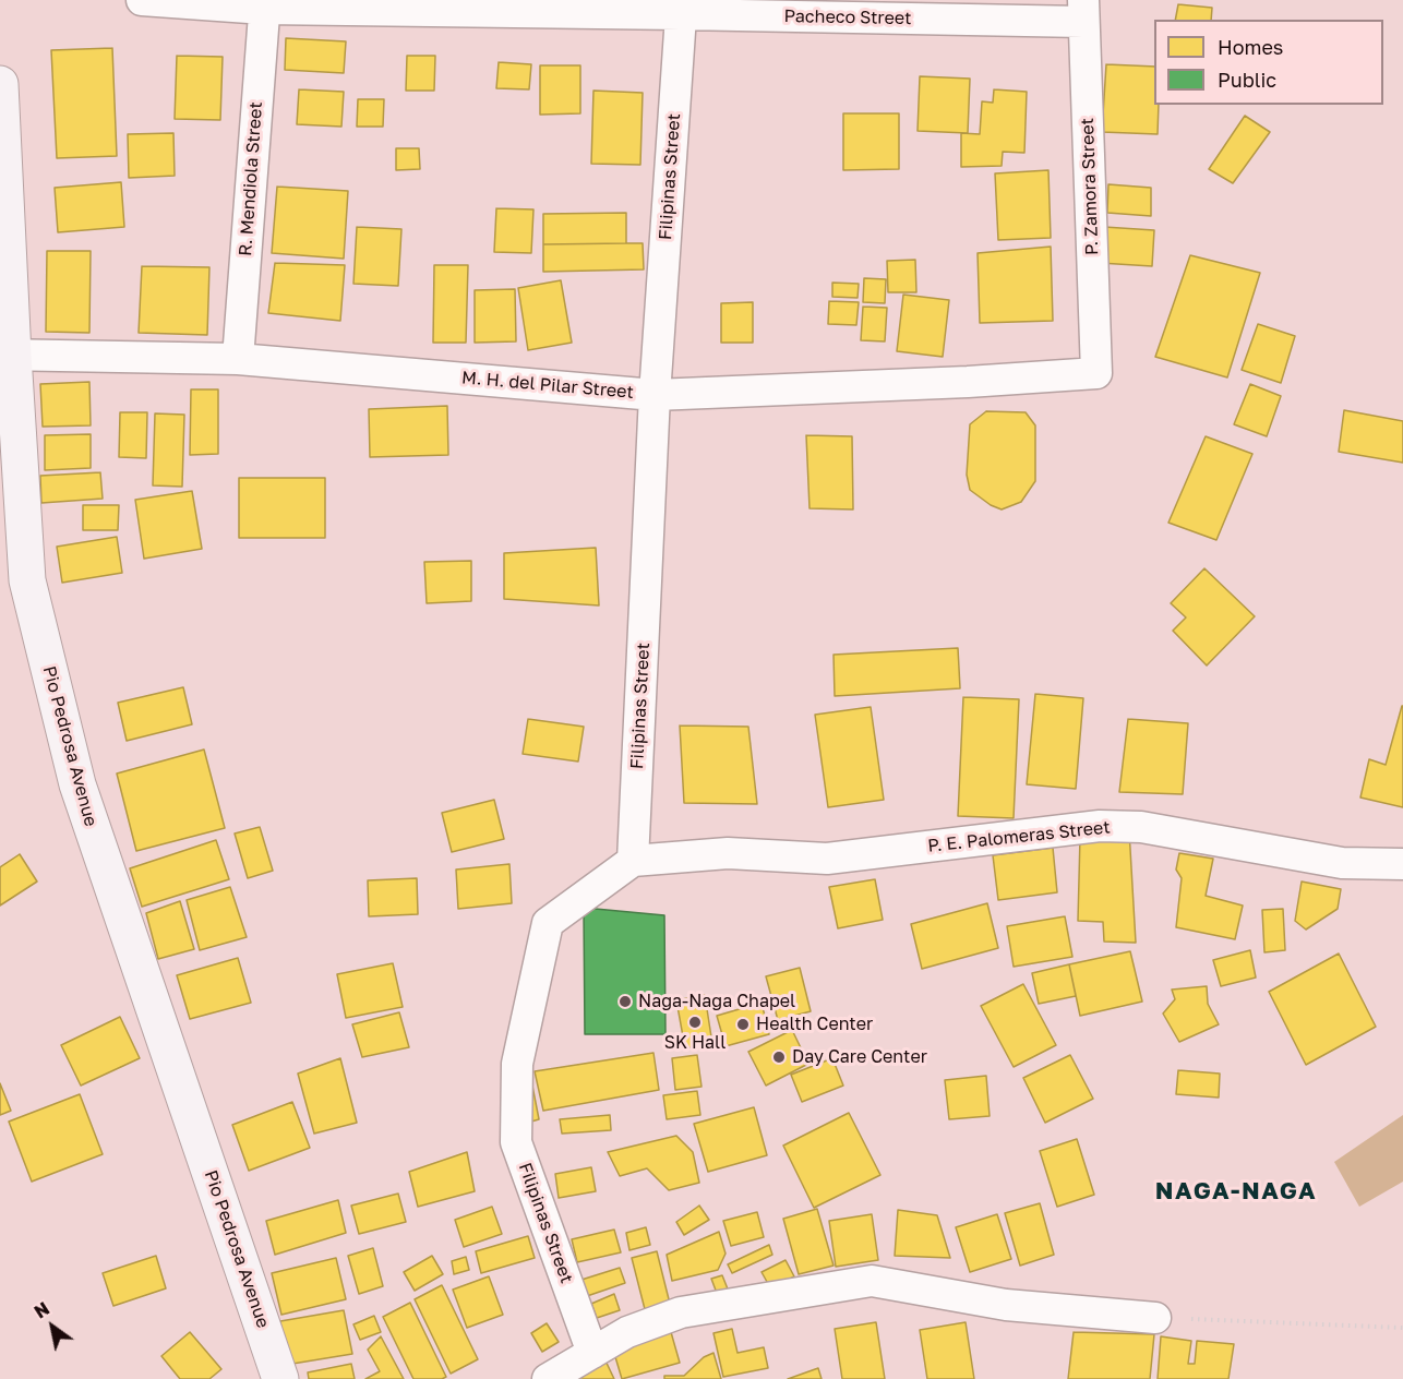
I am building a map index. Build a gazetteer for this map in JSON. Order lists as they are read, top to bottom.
{
  "streets": {
    "main road": ["Pio Pedrosa Avenue"],
    "street": [
      "Pacheco Street",
      "Filipinas Street",
      "R. Mendiola Street",
      "P. Zamora Street",
      "M. H. del Pilar Street",
      "P. E. Palomeras Street"
    ]
  },
  "crossings": [
    ["Pacheco Street", "Filipinas Street"],
    ["Pacheco Street", "R. Mendiola Street"],
    ["Pacheco Street", "P. Zamora Street"],
    ["Filipinas Street", "M. H. del Pilar Street"],
    ["Filipinas Street", "P. E. Palomeras Street"],
    ["R. Mendiola Street", "M. H. del Pilar Street"],
    ["P. Zamora Street", "M. H. del Pilar Street"],
    ["M. H. del Pilar Street", "Pio Pedrosa Avenue"]
  ],
  "districts": ["NAGA-NAGA"],
  "places": [
    "Naga-Naga Chapel",
    "SK Hall",
    "Health Center",
    "Day Care Center"
  ],
  "legend": ["Homes", "Public"],
  "north": "top left"
}
